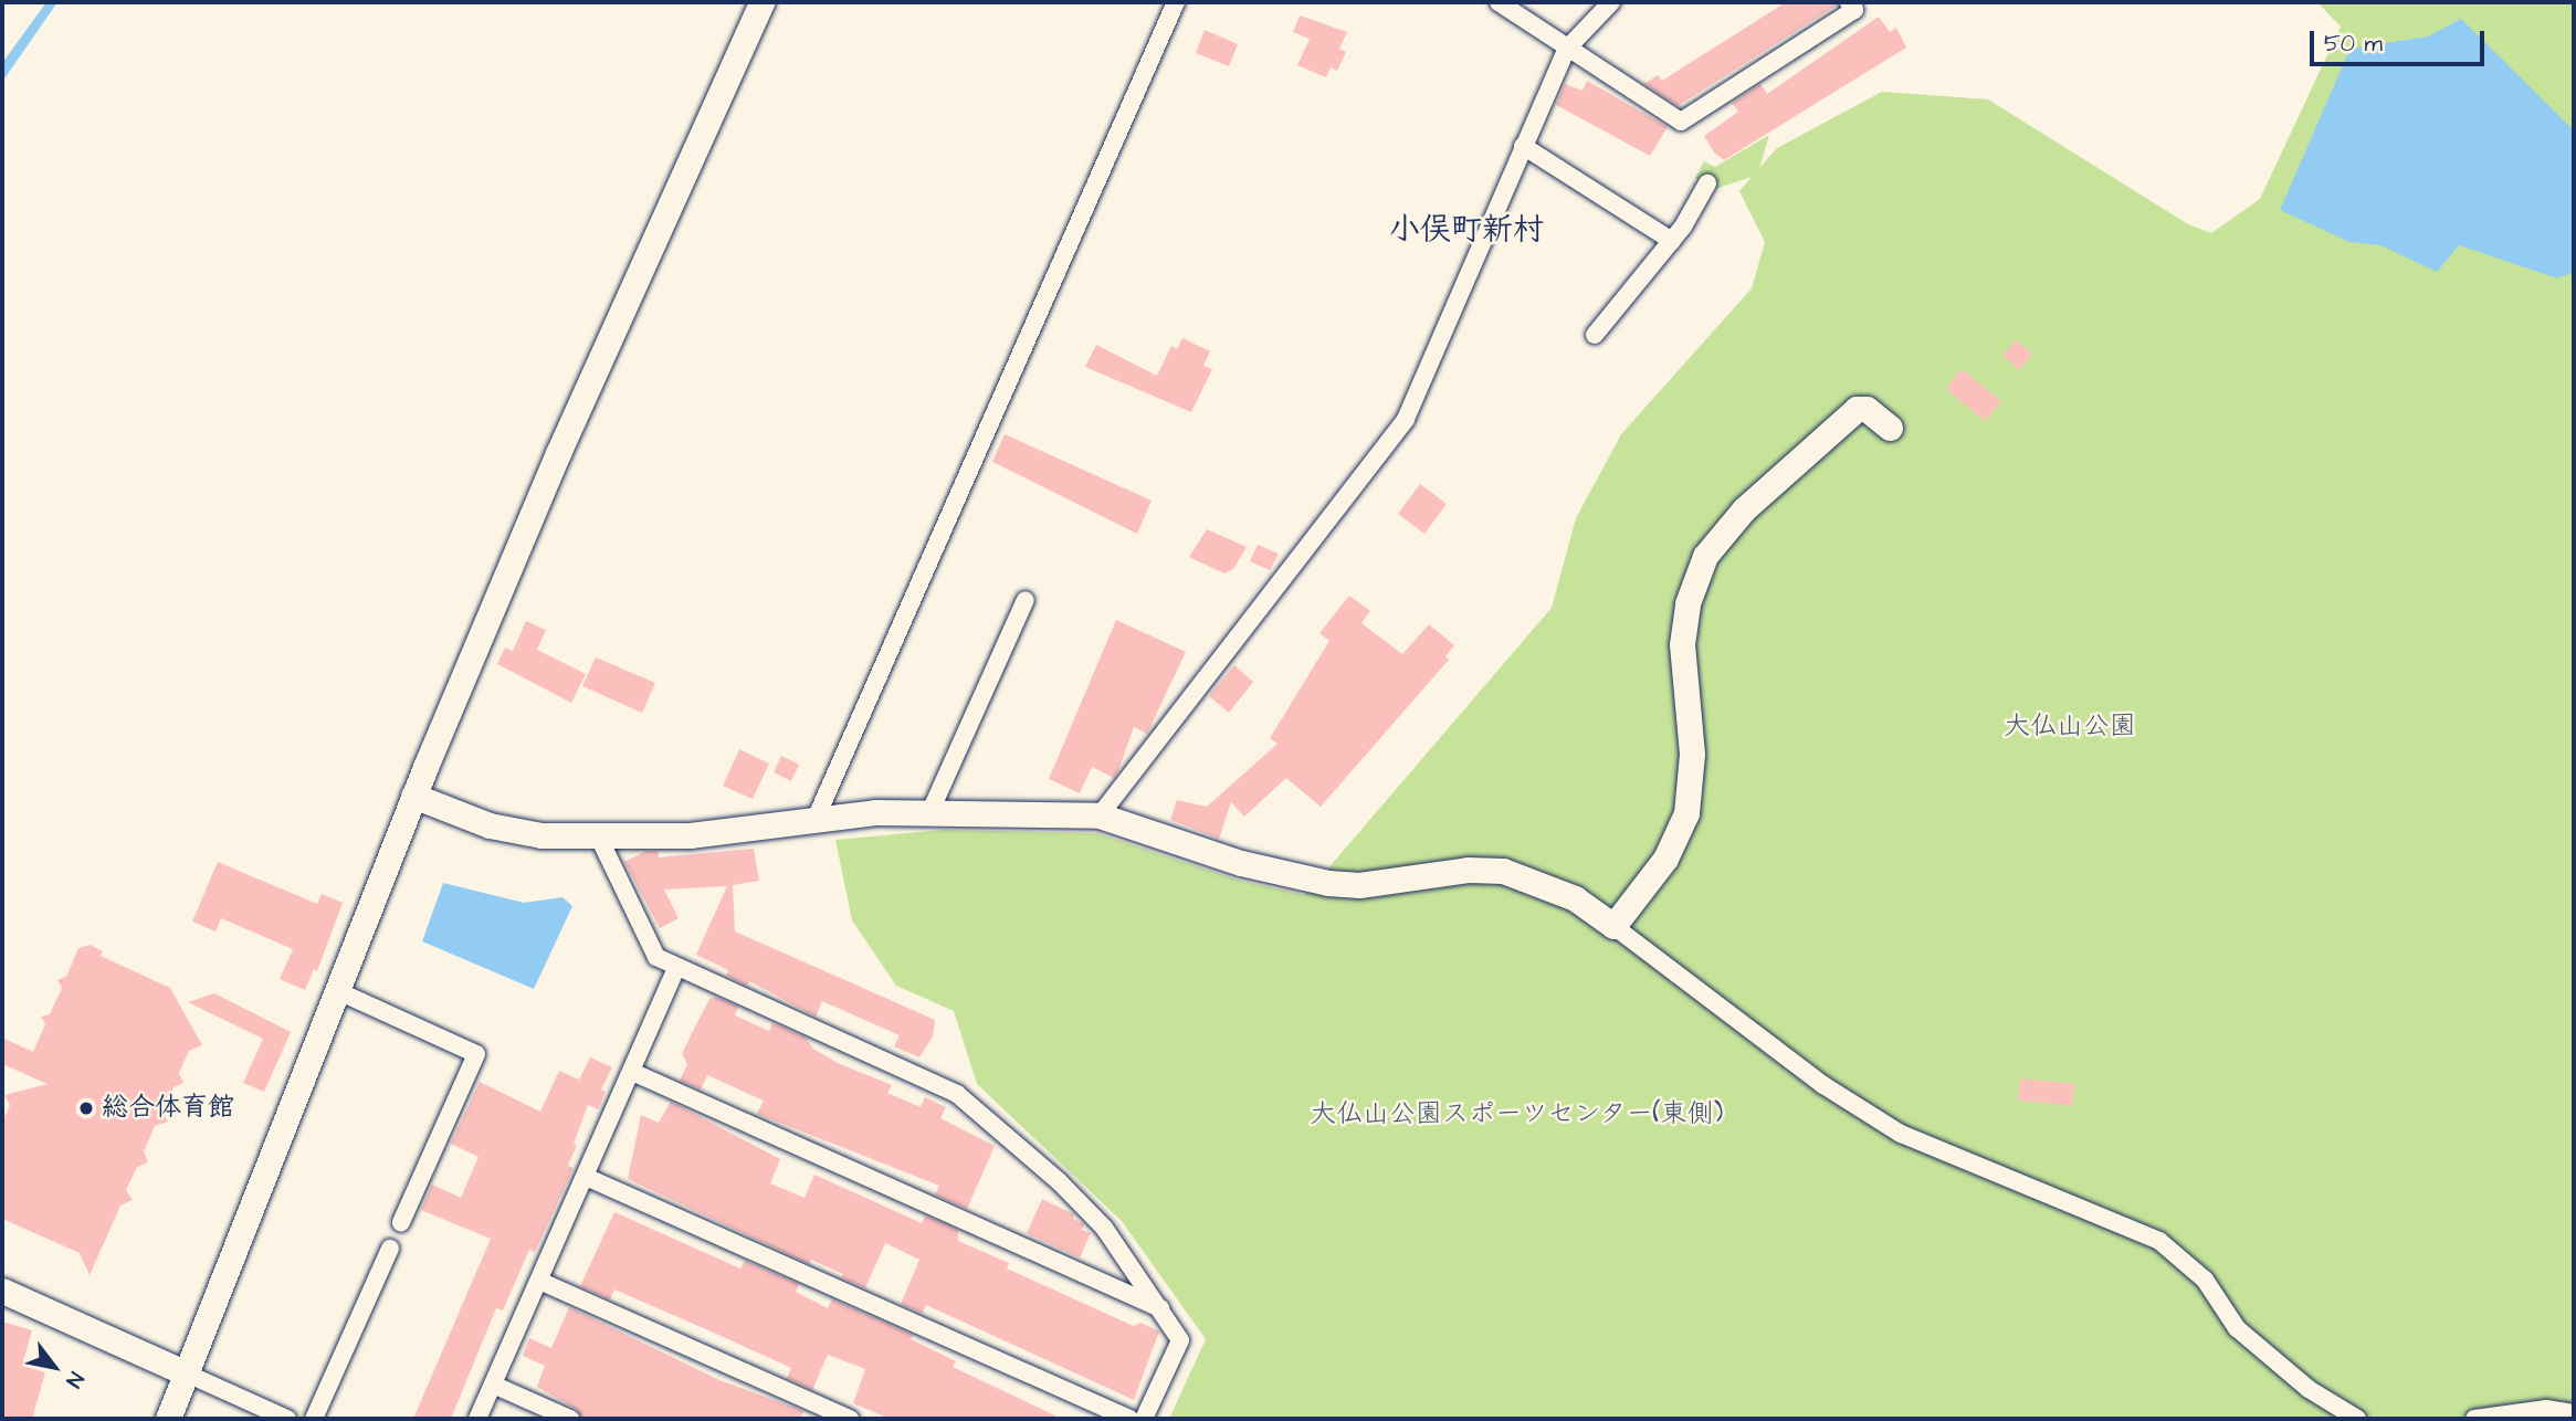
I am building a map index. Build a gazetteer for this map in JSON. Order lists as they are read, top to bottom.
{
  "districts": ["小俣町新村"],
  "parks": ["大仏山公園", "大仏山公園スポーツセンター(東側)"],
  "places": ["総合体育館"],
  "scale_bar": "50 m",
  "north": "bottom right"
}
